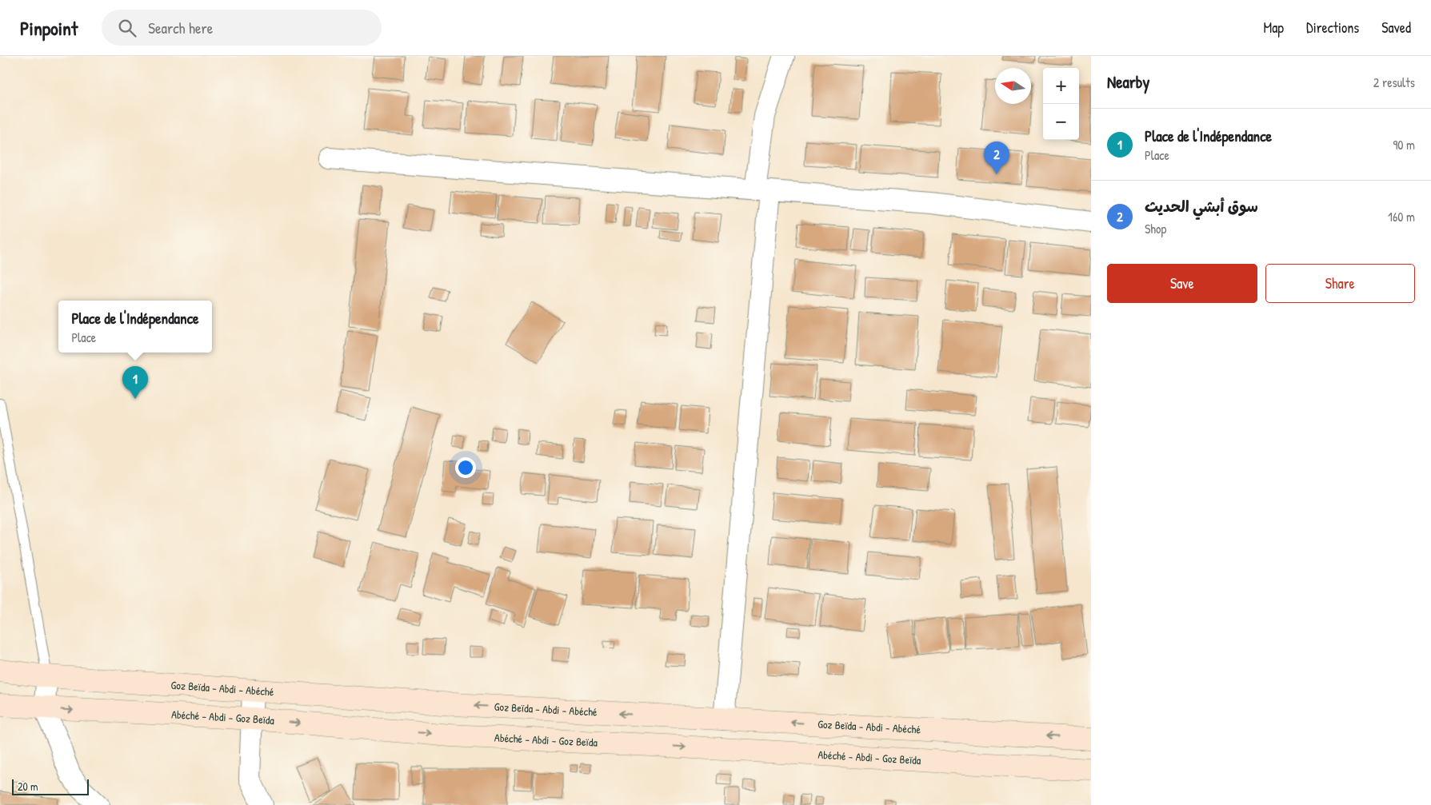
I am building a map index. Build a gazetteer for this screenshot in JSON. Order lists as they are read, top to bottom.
{
  "streets": {
    "main road": ["Goz Beïda - Abdi - Abéché", "Abéché - Abdi - Goz Beïda"]
  },
  "one_way": ["Goz Beïda - Abdi - Abéché", "Abéché - Abdi - Goz Beïda"],
  "scale_bar": "20 m",
  "north": "left",
  "page": {
    "header": "Pinpoint",
    "search": "Search here",
    "nav": ["Map", "Directions", "Saved"],
    "heading": ["Nearby", "2 results"],
    "map_buttons": ["+", "−"],
    "list": [
      {
        "mark": "1",
        "name": "Place de l'Indépendance",
        "note": "Place",
        "value": "90 m"
      },
      {
        "mark": "2",
        "name": "سوق أبشي الحديث",
        "note": "Shop",
        "value": "160 m"
      }
    ],
    "pins": ["2", "1"],
    "buttons": ["Save", "Share"],
    "popup": ["Place de l'Indépendance", "Place"],
    "scale": "20 m"
  }
}
